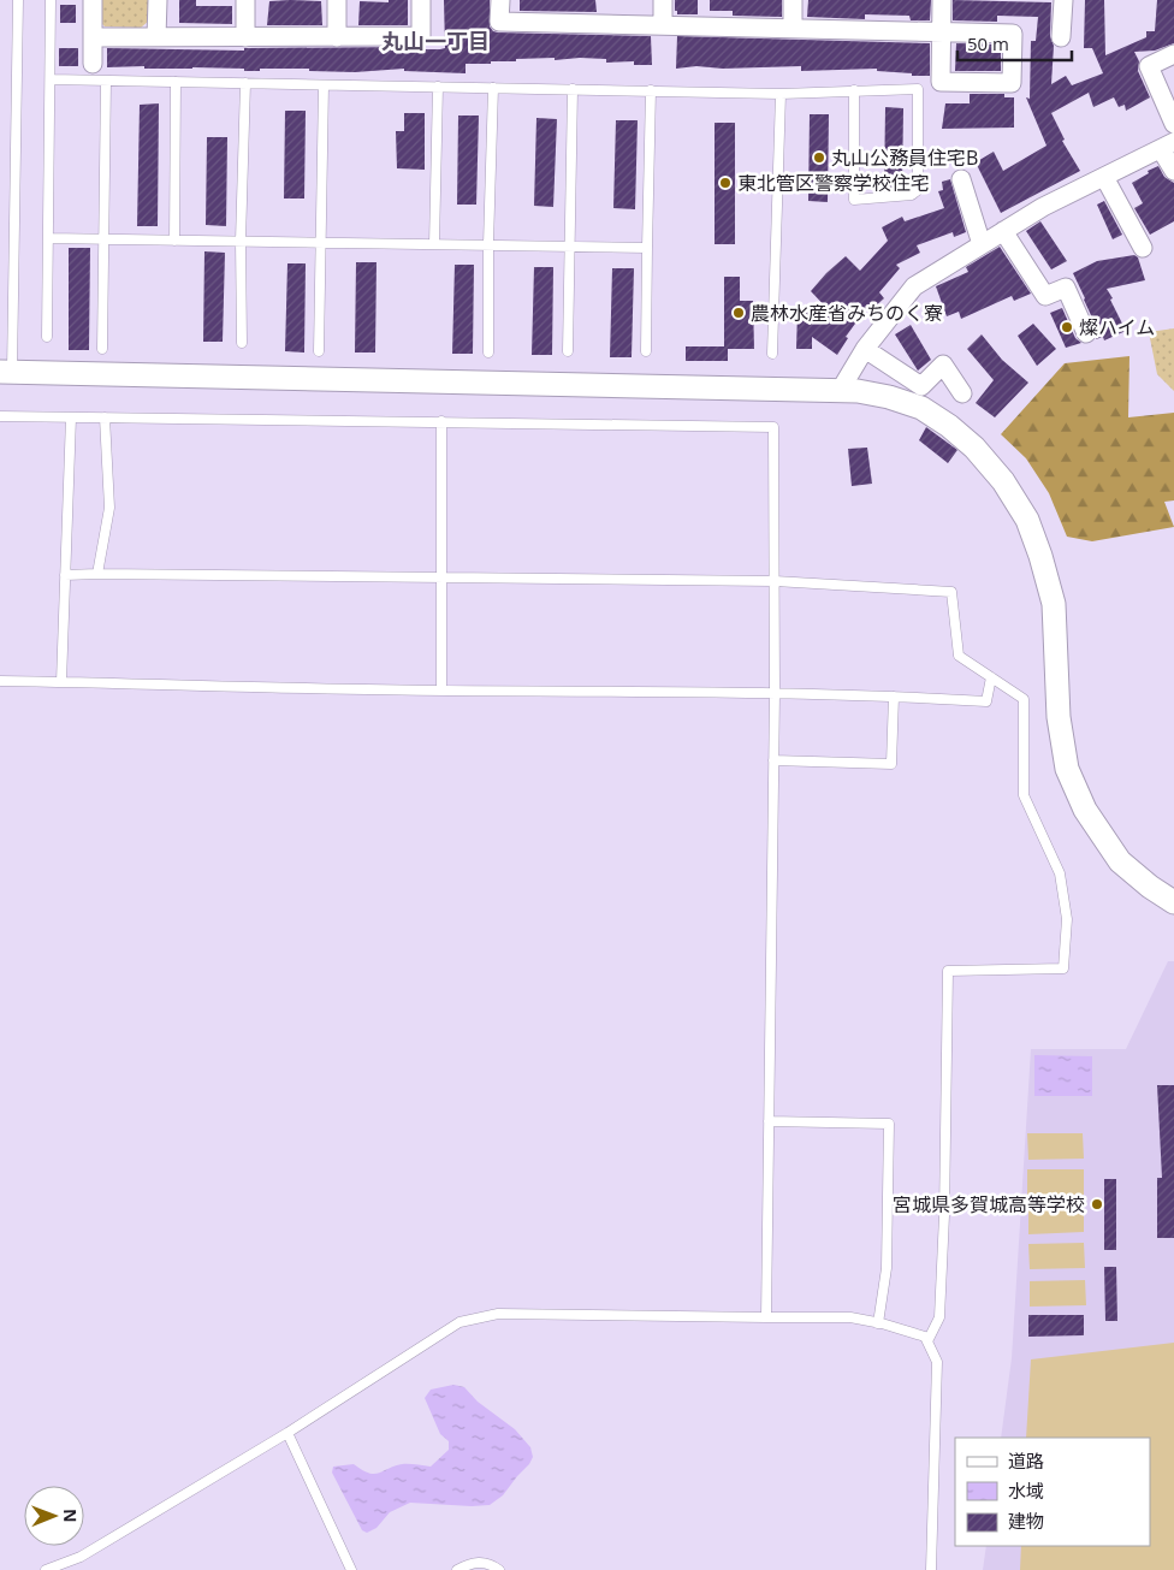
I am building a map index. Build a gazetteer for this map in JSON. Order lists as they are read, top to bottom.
{
  "districts": ["丸山一丁目"],
  "places": [
    "丸山公務員住宅B",
    "東北管区警察学校住宅",
    "農林水産省みちのく寮",
    "燦ハイム",
    "宮城県多賀城高等学校"
  ],
  "legend": ["道路", "水域", "建物"],
  "scale_bar": "50 m",
  "north": "right"
}
